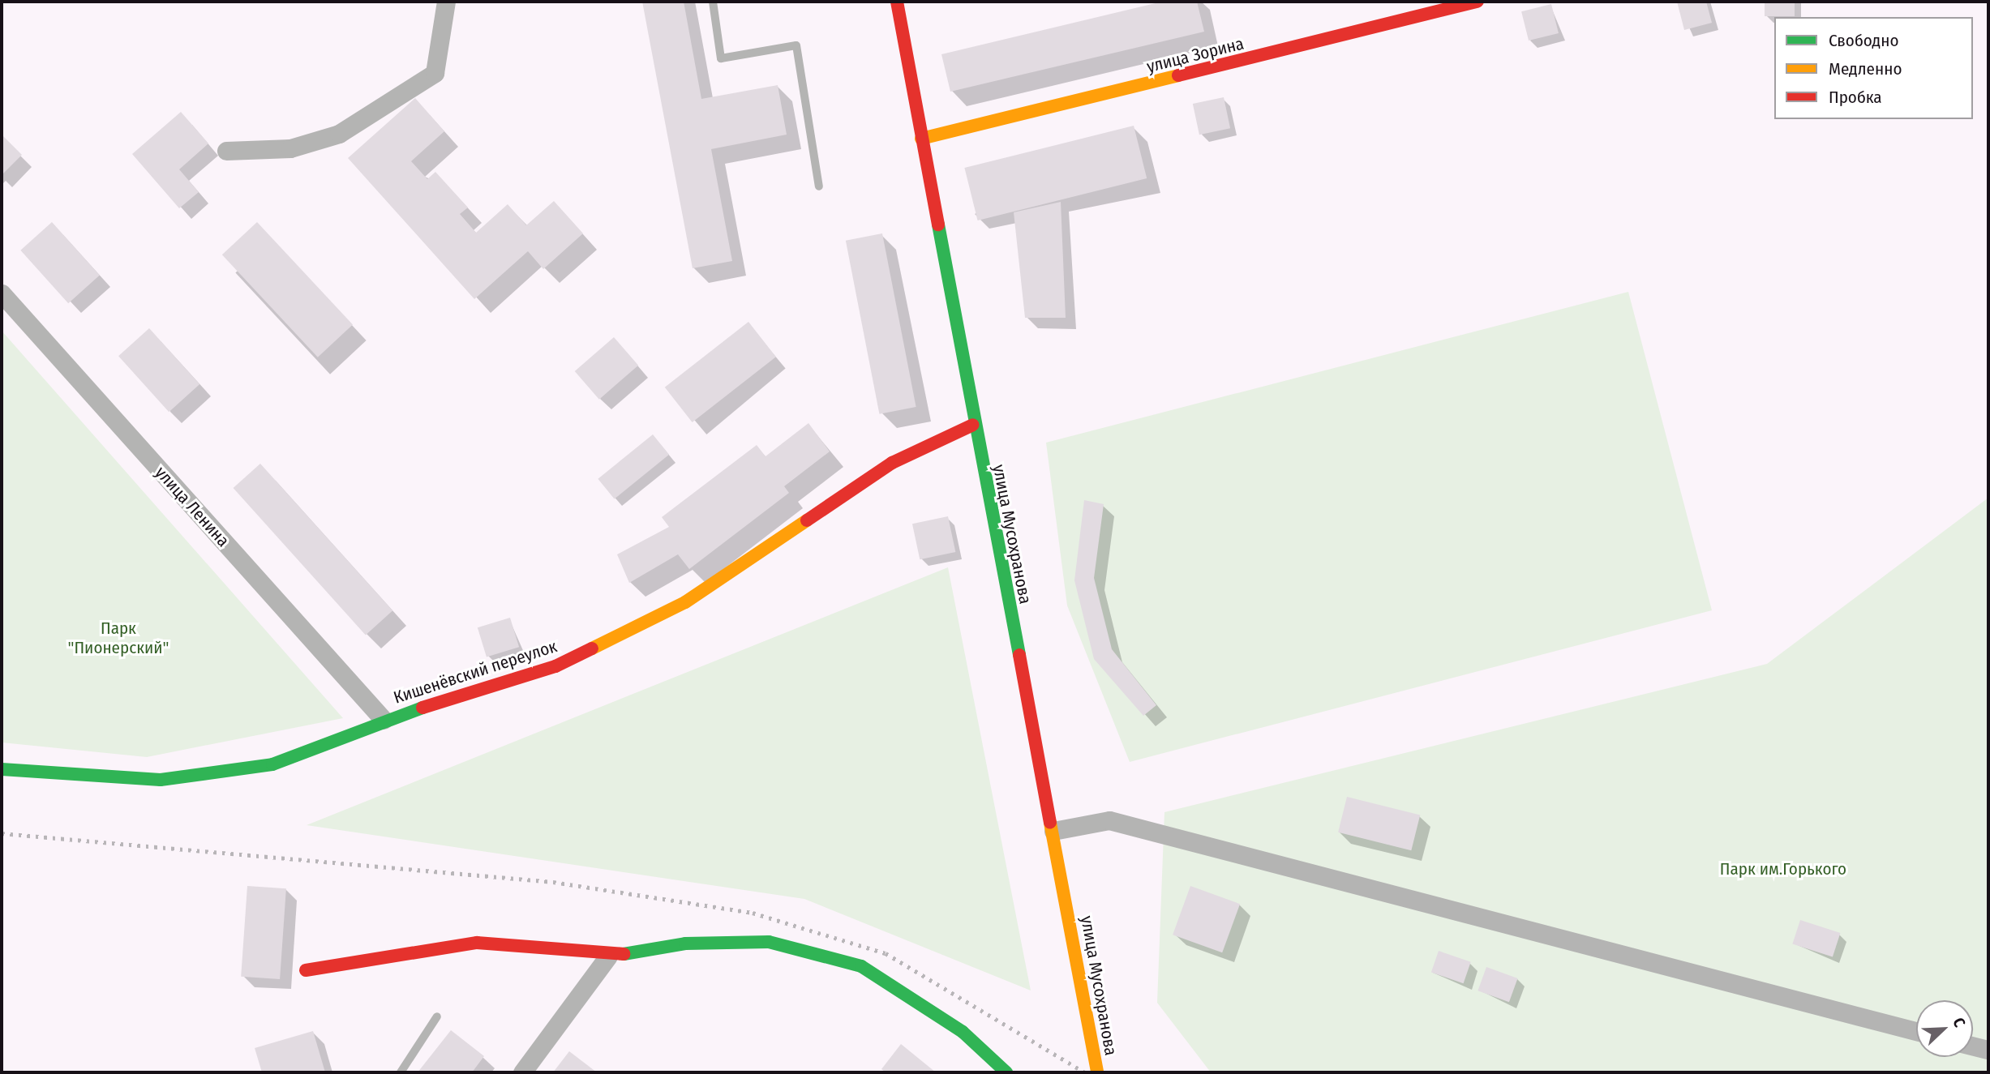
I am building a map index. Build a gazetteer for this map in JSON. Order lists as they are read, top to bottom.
{
  "streets": {
    "street": [
      "улица Зорина",
      "улица Ленина",
      "улица Мусохранова",
      "Кишенёвский переулок"
    ]
  },
  "crossings": [
    ["улица Зорина", "улица Мусохранова"],
    ["улица Ленина", "Кишенёвский переулок"],
    ["улица Мусохранова", "Кишенёвский переулок"]
  ],
  "parks": ["Парк \"Пионерский\"", "Парк им.Горького"],
  "legend": ["Свободно", "Медленно", "Пробка"],
  "north": "top right"
}
